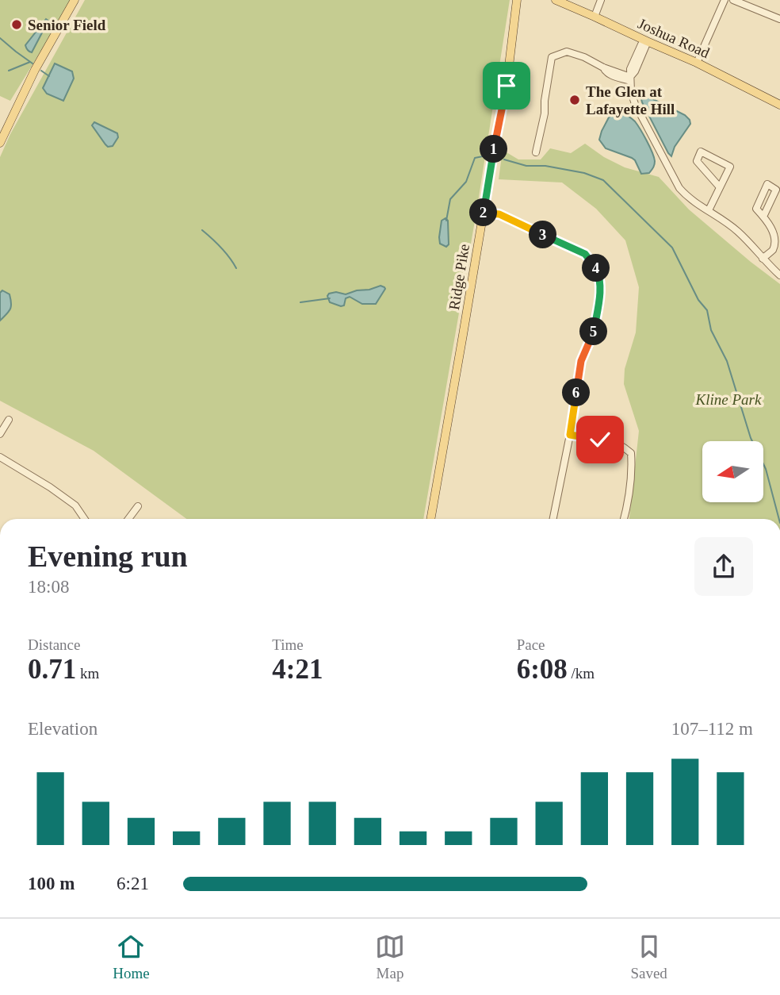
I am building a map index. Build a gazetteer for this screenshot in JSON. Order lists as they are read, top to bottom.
{
  "streets": {
    "main road": ["Joshua Road", "Ridge Pike"]
  },
  "parks": ["Kline Park"],
  "places": ["Senior Field", "The Glen at Lafayette Hill"],
  "north": "left",
  "page": {
    "pins": [
      "1",
      "2",
      "3",
      "4",
      "5",
      "6"
    ],
    "heading": ["Evening run", "18:08"],
    "stats": [
      ["Distance", "0.71 km"],
      ["Time", "4:21"],
      ["Pace", "6:08 /km"]
    ],
    "chart": ["Elevation", "107–112 m"],
    "list": [
      {
        "name": "100 m",
        "note": "6:21"
      }
    ],
    "tabs": ["Home", "Map", "Saved"]
  }
}
